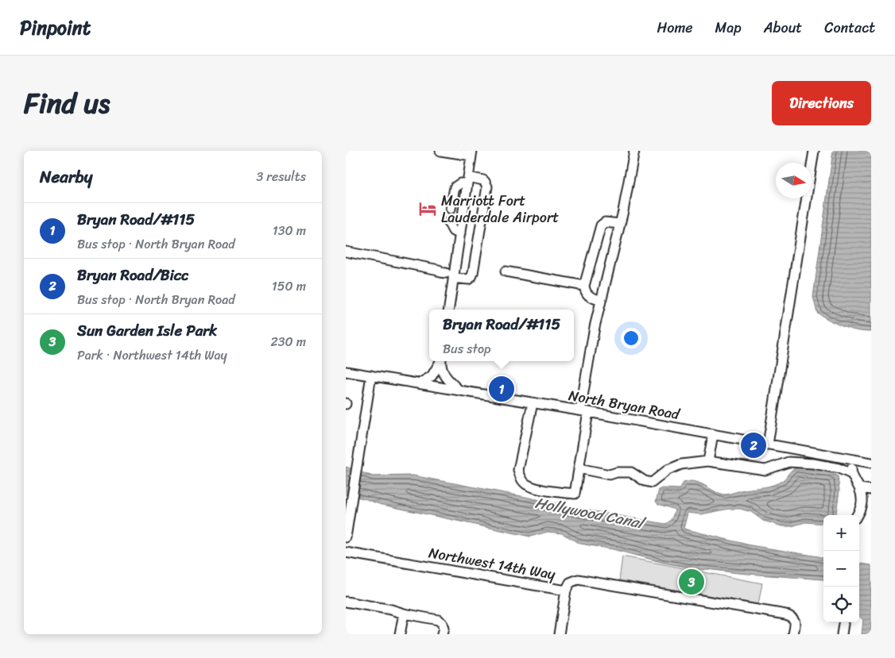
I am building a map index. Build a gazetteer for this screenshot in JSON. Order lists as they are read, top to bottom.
{
  "streets": {
    "street": ["North Bryan Road", "Northwest 14th Way"]
  },
  "water": ["Hollywood Canal"],
  "places": {
    "hotel": ["Marriott Fort Lauderdale Airport"]
  },
  "north": "right",
  "page": {
    "header": "Pinpoint",
    "nav": [
      "Home",
      "Map",
      "About",
      "Contact"
    ],
    "title": "Find us",
    "buttons": "Directions",
    "heading": ["Nearby", "3 results"],
    "list": [
      {
        "mark": "1",
        "name": "Bryan Road/#115",
        "note": "Bus stop · North Bryan Road",
        "value": "130 m"
      },
      {
        "mark": "2",
        "name": "Bryan Road/Bicc",
        "note": "Bus stop · North Bryan Road",
        "value": "150 m"
      },
      {
        "mark": "3",
        "name": "Sun Garden Isle Park",
        "note": "Park · Northwest 14th Way",
        "value": "230 m"
      }
    ],
    "popup": ["Bryan Road/#115", "Bus stop"],
    "pins": ["1", "2", "3"],
    "map_buttons": ["+", "−"]
  }
}
